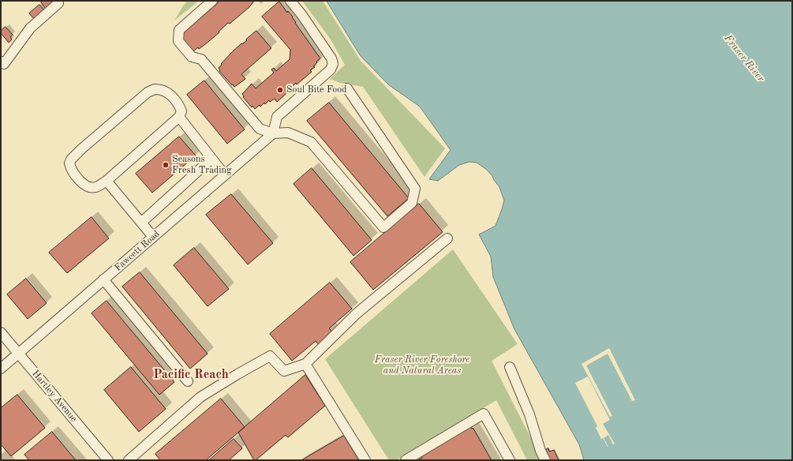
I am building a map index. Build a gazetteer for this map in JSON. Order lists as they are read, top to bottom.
{
  "streets": {
    "street": ["Fawcett Road", "Hartley Avenue"]
  },
  "crossings": [
    ["Fawcett Road", "Hartley Avenue"]
  ],
  "districts": ["Pacific Reach"],
  "water": ["Fraser River"],
  "parks": ["Fraser River Foreshore and Natural Areas"],
  "places": ["Soul Bite Food", "Seasons Fresh Trading"]
}
